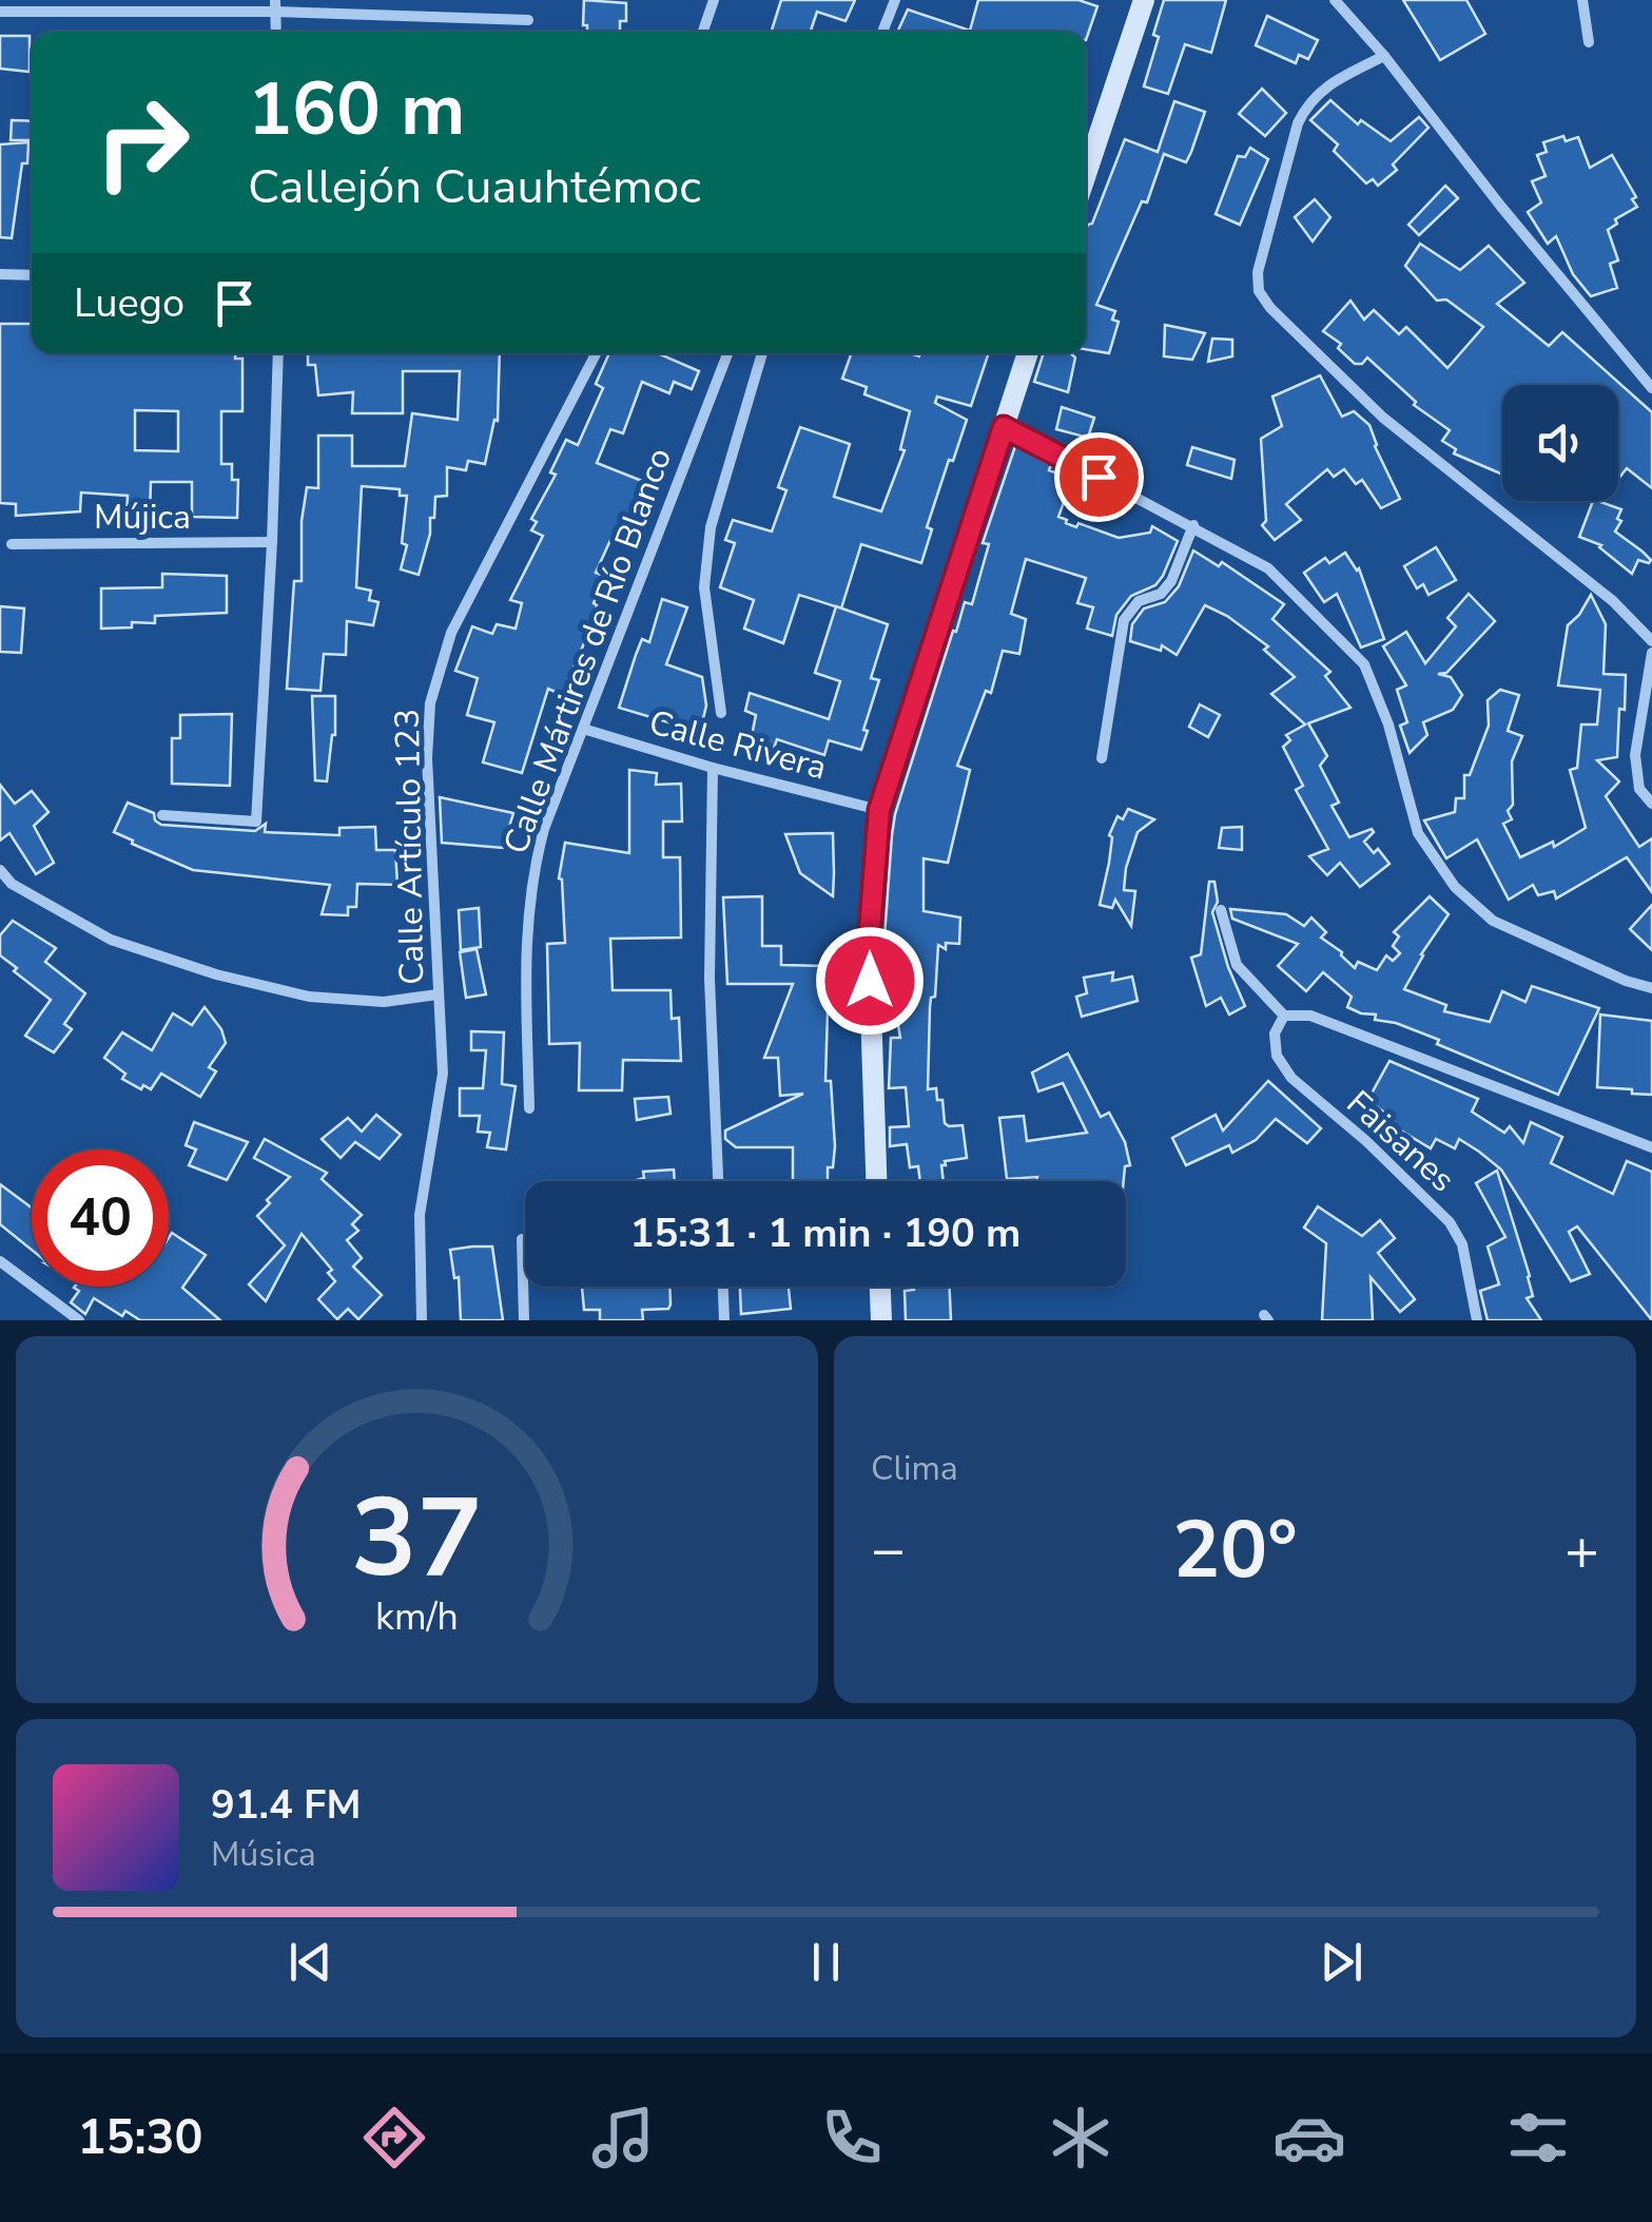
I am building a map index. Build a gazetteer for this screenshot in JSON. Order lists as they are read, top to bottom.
{
  "streets": {
    "street": [
      "Mújica",
      "Calle Mártires de Río Blanco",
      "Calle Rivera",
      "Calle Artículo 123",
      "Faisanes"
    ]
  },
  "crossings": [
    ["Calle Mártires de Río Blanco", "Calle Rivera"]
  ],
  "page": {
    "turn": ["160 m", "Callejón Cuauhtémoc"],
    "then": "Luego",
    "limit": "40",
    "trip": "15:31 · 1 min · 190 m",
    "tile": "Clima",
    "heat": ["−", "20°", "+"],
    "song": ["91.4 FM", "Música"],
    "tabs": "15:30",
    "gauge": ["37", "km/h"]
  }
}
